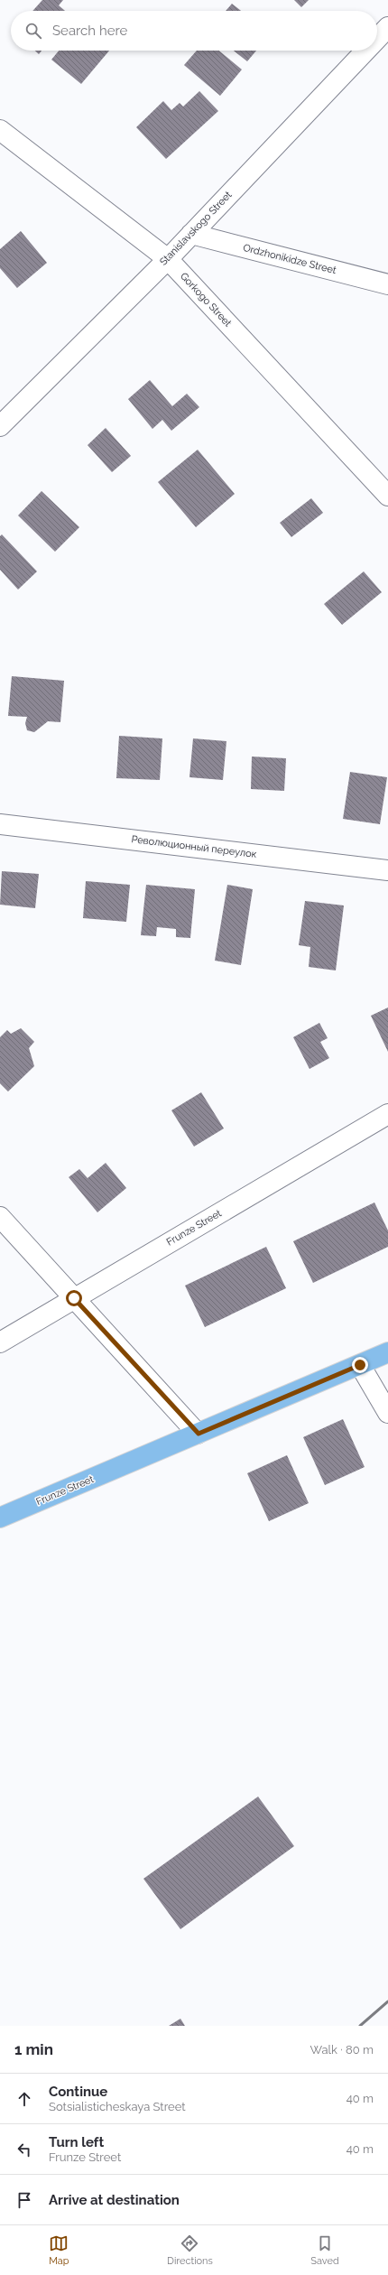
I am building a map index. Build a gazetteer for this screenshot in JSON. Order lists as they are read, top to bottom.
{
  "streets": {
    "main road": ["Frunze Street"],
    "street": [
      "Stanislavskogo Street",
      "Ordzhonikidze Street",
      "Gorkogo Street",
      "Революционный переулок"
    ]
  },
  "crossings": [
    ["Stanislavskogo Street", "Ordzhonikidze Street"],
    ["Stanislavskogo Street", "Gorkogo Street"]
  ],
  "page": {
    "search": "Search here",
    "heading": ["1 min", "Walk · 80 m"],
    "list": [
      ["Continue", "Sotsialisticheskaya Street", "40 m"],
      ["Turn left", "Frunze Street", "40 m"],
      "Arrive at destination"
    ],
    "nav": ["Map", "Directions", "Saved"]
  }
}
